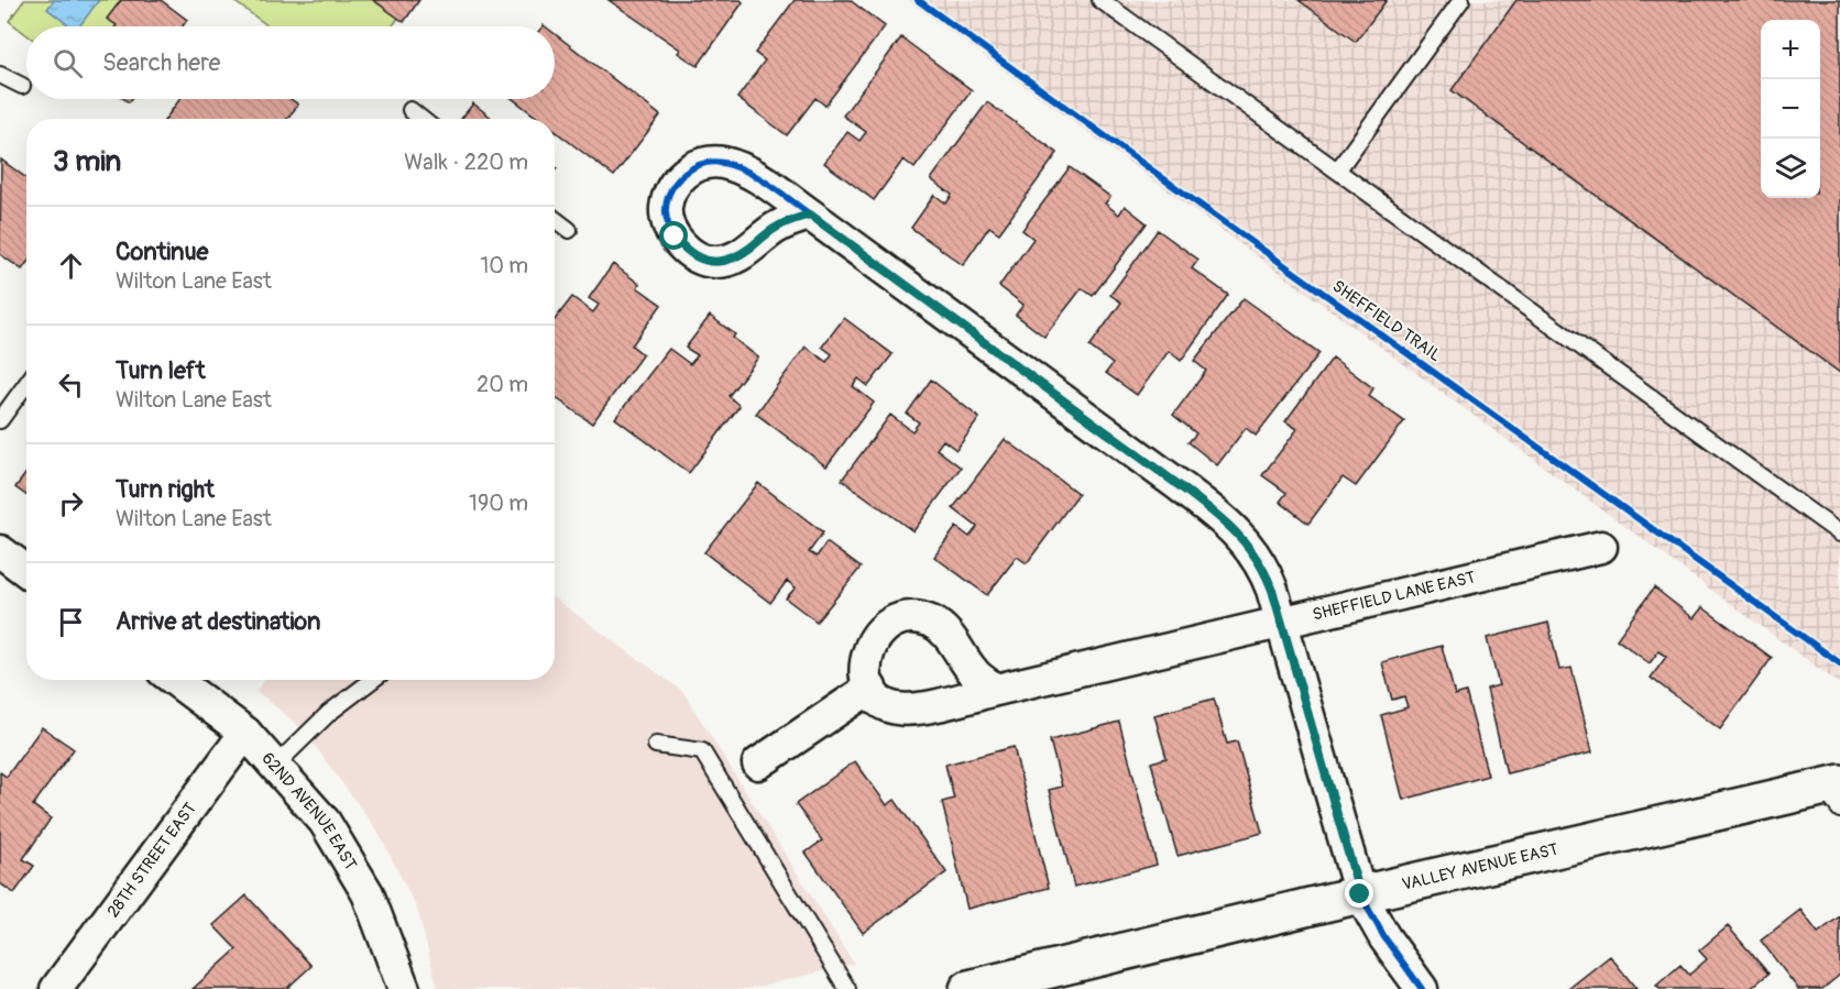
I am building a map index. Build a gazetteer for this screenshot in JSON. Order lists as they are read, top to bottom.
{
  "streets": {
    "main road": ["VALLEY AVENUE EAST"],
    "street": ["SHEFFIELD LANE EAST", "62ND AVENUE EAST", "28TH STREET EAST"],
    "cycle path": ["SHEFFIELD TRAIL"]
  },
  "crossings": [
    ["62ND AVENUE EAST", "28TH STREET EAST"]
  ],
  "page": {
    "map_buttons": ["+", "−"],
    "search": "Search here",
    "heading": ["3 min", "Walk · 220 m"],
    "list": [
      ["Continue", "Wilton Lane East", "10 m"],
      ["Turn left", "Wilton Lane East", "20 m"],
      ["Turn right", "Wilton Lane East", "190 m"],
      "Arrive at destination"
    ]
  }
}
